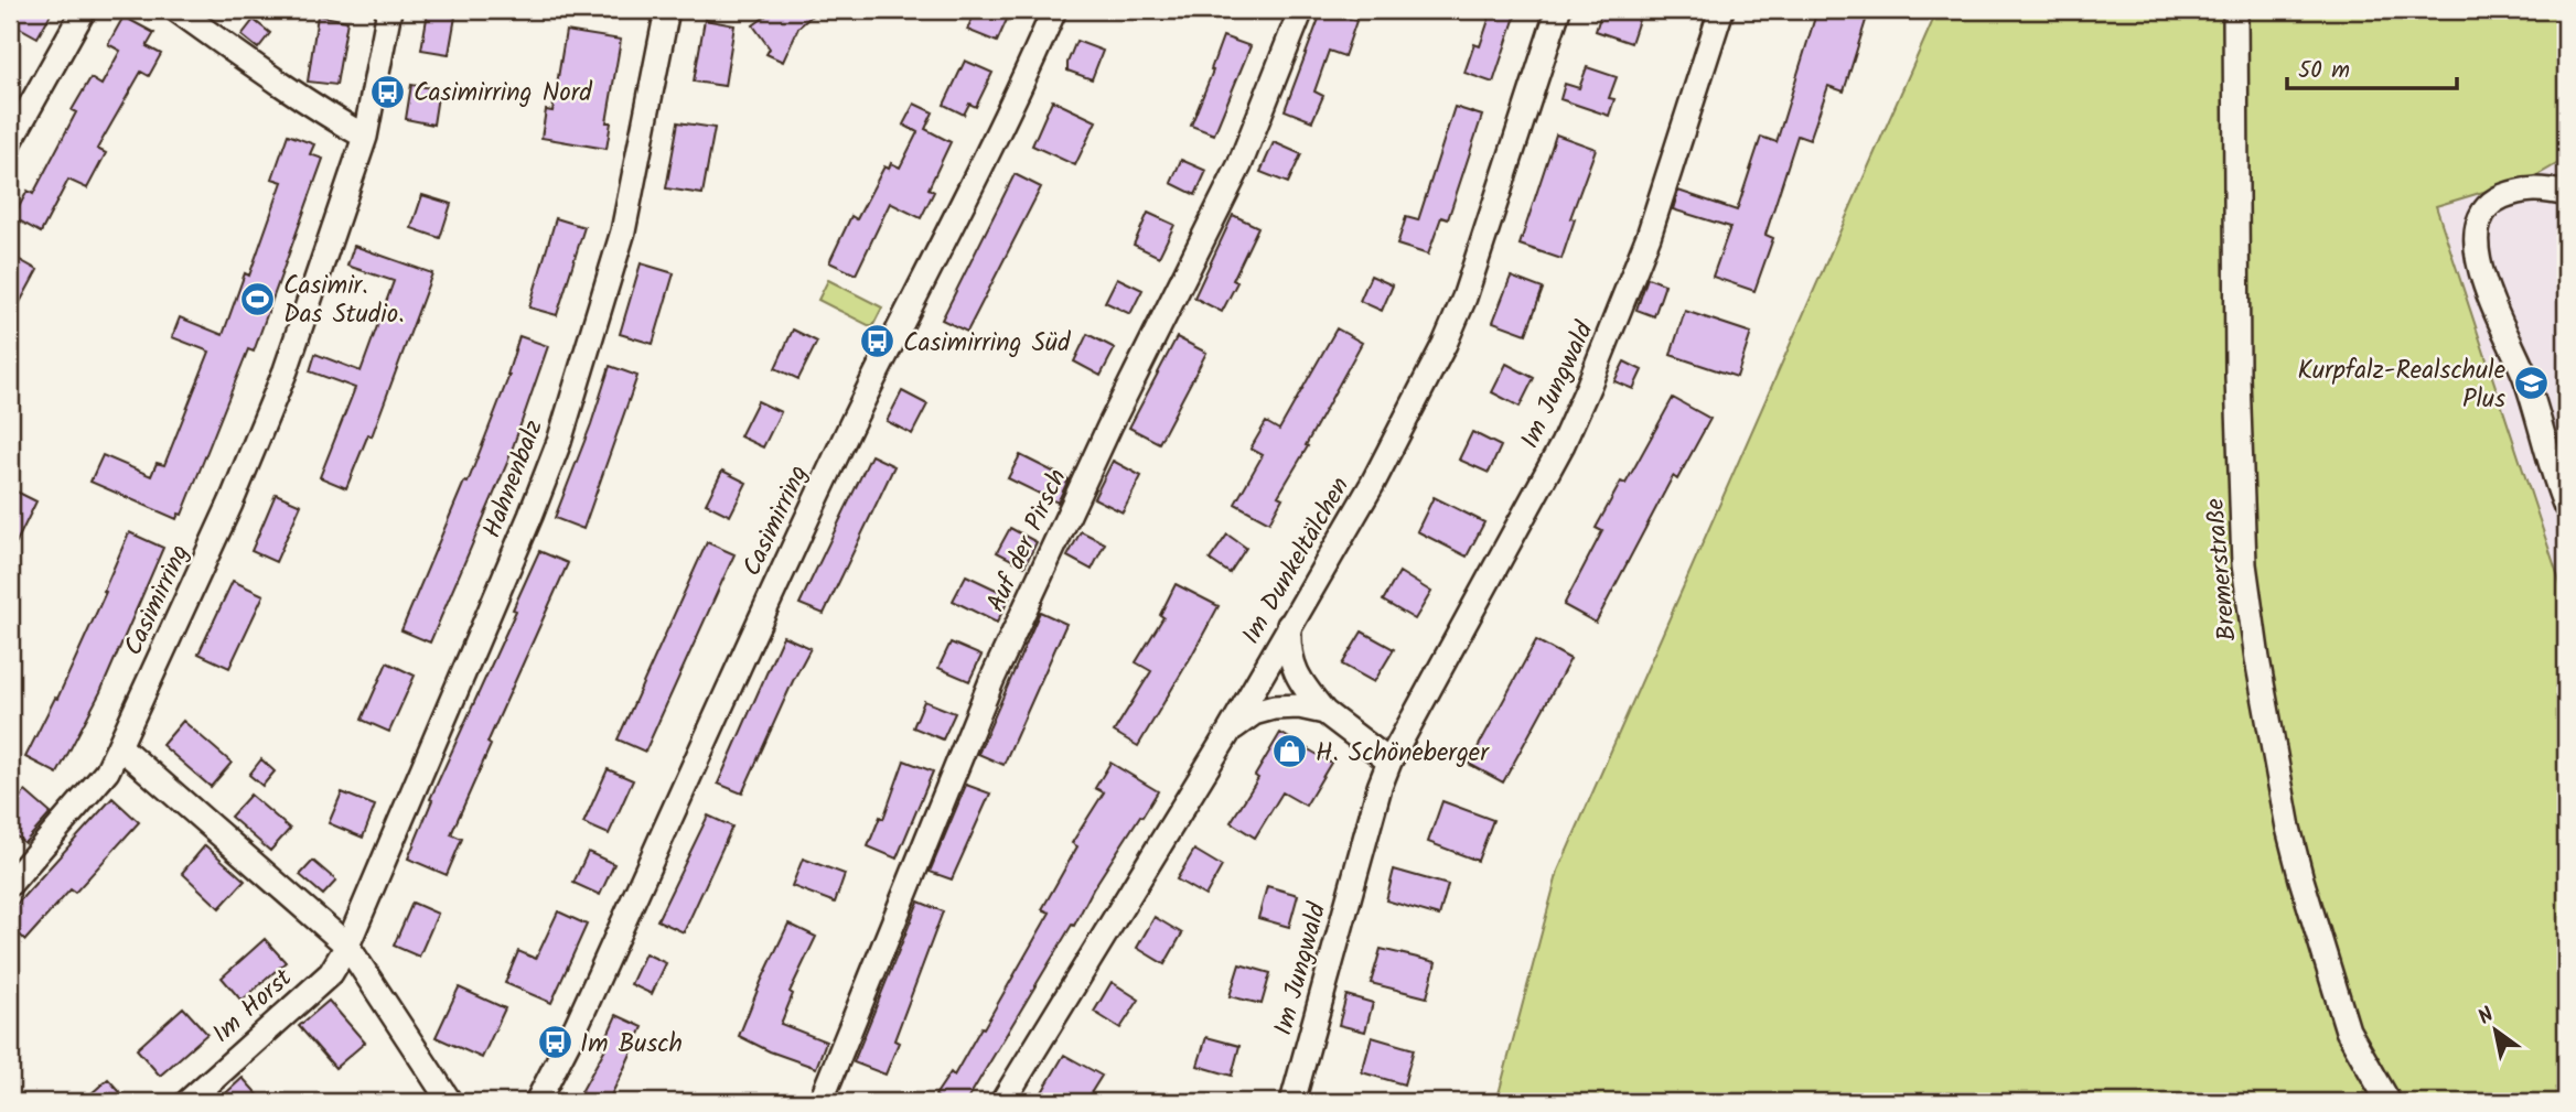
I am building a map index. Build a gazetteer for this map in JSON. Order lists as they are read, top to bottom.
{
  "streets": {
    "street": [
      "Im Jungwald",
      "Hahnenbalz",
      "Casimirring",
      "Auf der Pirsch",
      "Im Dunkeltälchen",
      "Bremerstraße",
      "Im Horst"
    ]
  },
  "crossings": [
    ["Hahnenbalz", "Im Horst"]
  ],
  "places": {
    "bus stop": ["Casimirring Nord", "Casimirring Süd", "Im Busch"],
    "sports": ["Casimir. Das Studio."],
    "school or university": ["Kurpfalz-Realschule Plus"],
    "shop": ["H. Schöneberger"]
  },
  "scale_bar": "50 m",
  "north": "top left"
}
